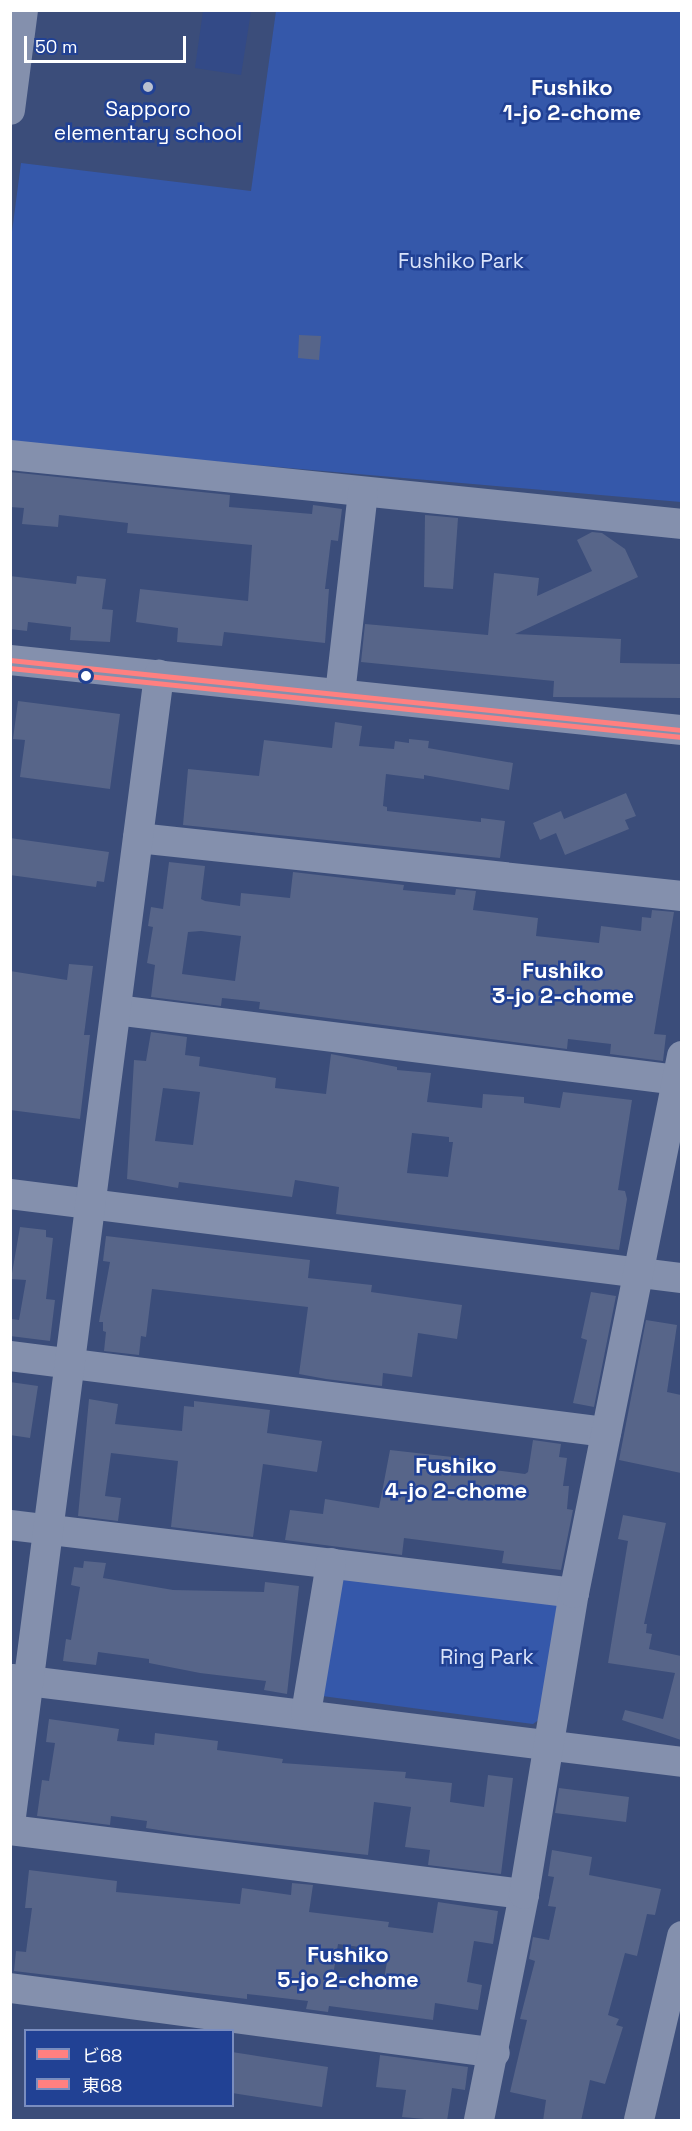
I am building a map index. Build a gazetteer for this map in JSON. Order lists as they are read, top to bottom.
{
  "districts": [
    "Fushiko 1-jo 2-chome",
    "Fushiko 3-jo 2-chome",
    "Fushiko 4-jo 2-chome",
    "Fushiko 5-jo 2-chome"
  ],
  "parks": ["Fushiko Park", "Ring Park"],
  "places": ["Sapporo elementary school"],
  "lines": ["transit line ビ68", "transit line 東68"],
  "legend": ["ビ68", "東68"],
  "scale_bar": "50 m"
}
